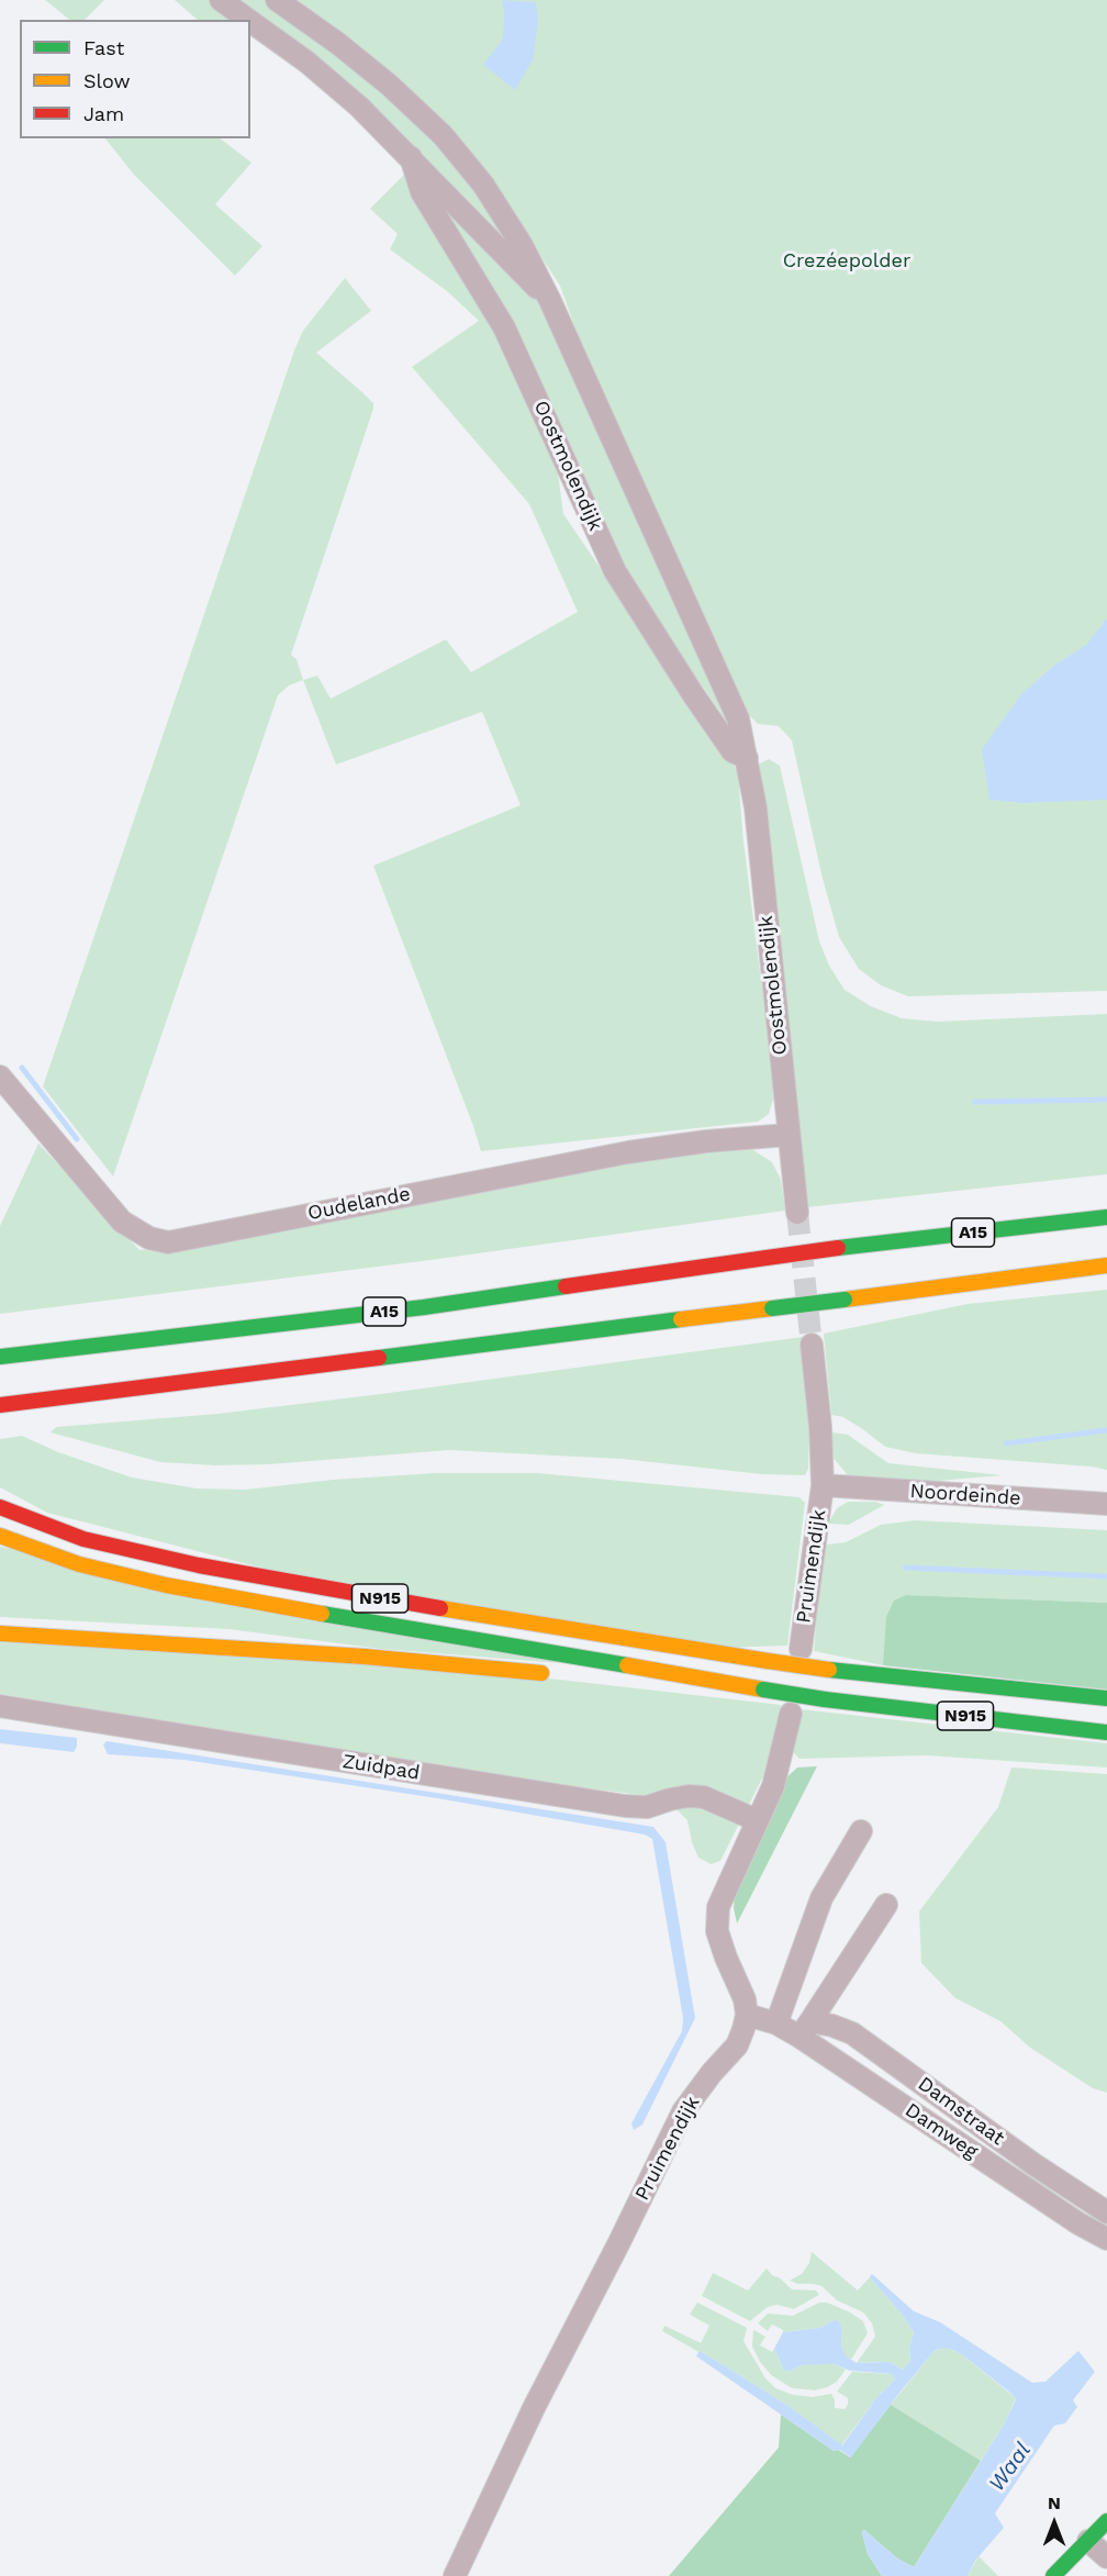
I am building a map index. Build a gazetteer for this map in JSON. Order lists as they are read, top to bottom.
{
  "streets": {
    "main road": ["A15", "N915"],
    "street": [
      "Oostmolendijk",
      "Oudelande",
      "Noordeinde",
      "Pruimendijk",
      "Zuidpad",
      "Damstraat",
      "Damweg"
    ]
  },
  "crossings": [
    ["Oostmolendijk", "Oudelande"],
    ["Noordeinde", "Pruimendijk"],
    ["Pruimendijk", "Damweg"],
    ["Damstraat", "Damweg"]
  ],
  "water": ["Waal"],
  "parks": ["Crezéepolder"],
  "legend": ["Fast", "Slow", "Jam"],
  "north": "top"
}
